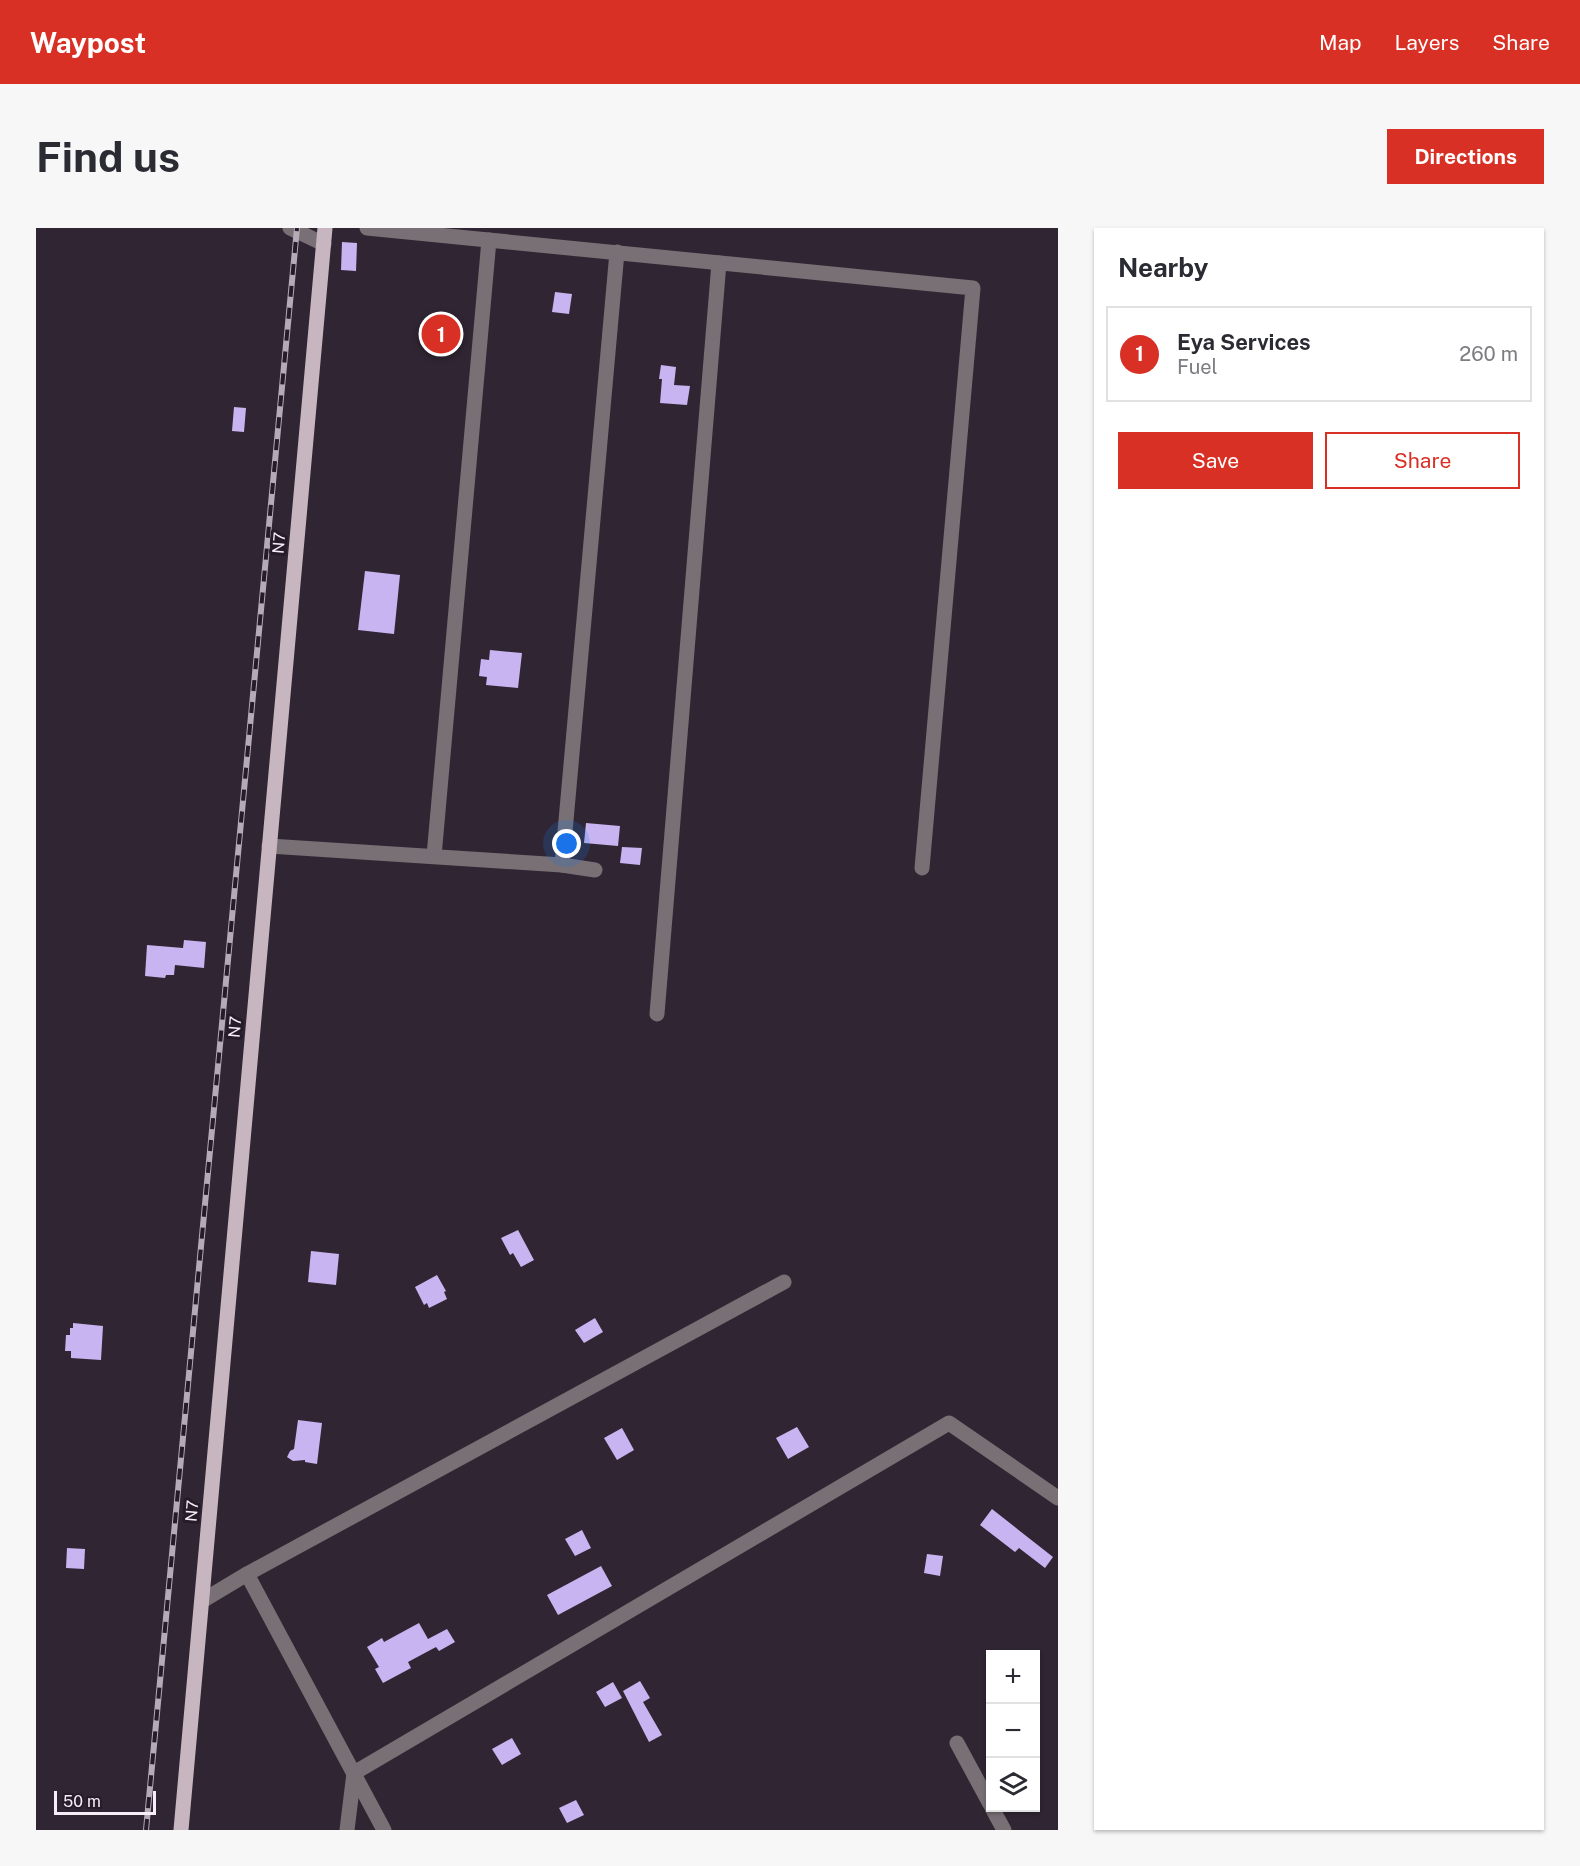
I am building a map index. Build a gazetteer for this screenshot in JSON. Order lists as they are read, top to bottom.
{
  "streets": {
    "main road": ["N7"]
  },
  "scale_bar": "50 m",
  "page": {
    "header": "Waypost",
    "nav": ["Map", "Layers", "Share"],
    "buttons": [
      "Directions",
      ["Save", "Share"]
    ],
    "title": "Find us",
    "heading": "Nearby",
    "list": [
      {
        "mark": "1",
        "name": "Eya Services",
        "note": "Fuel",
        "value": "260 m"
      }
    ],
    "pins": "1",
    "map_buttons": ["+", "−"],
    "scale": "50 m"
  }
}
